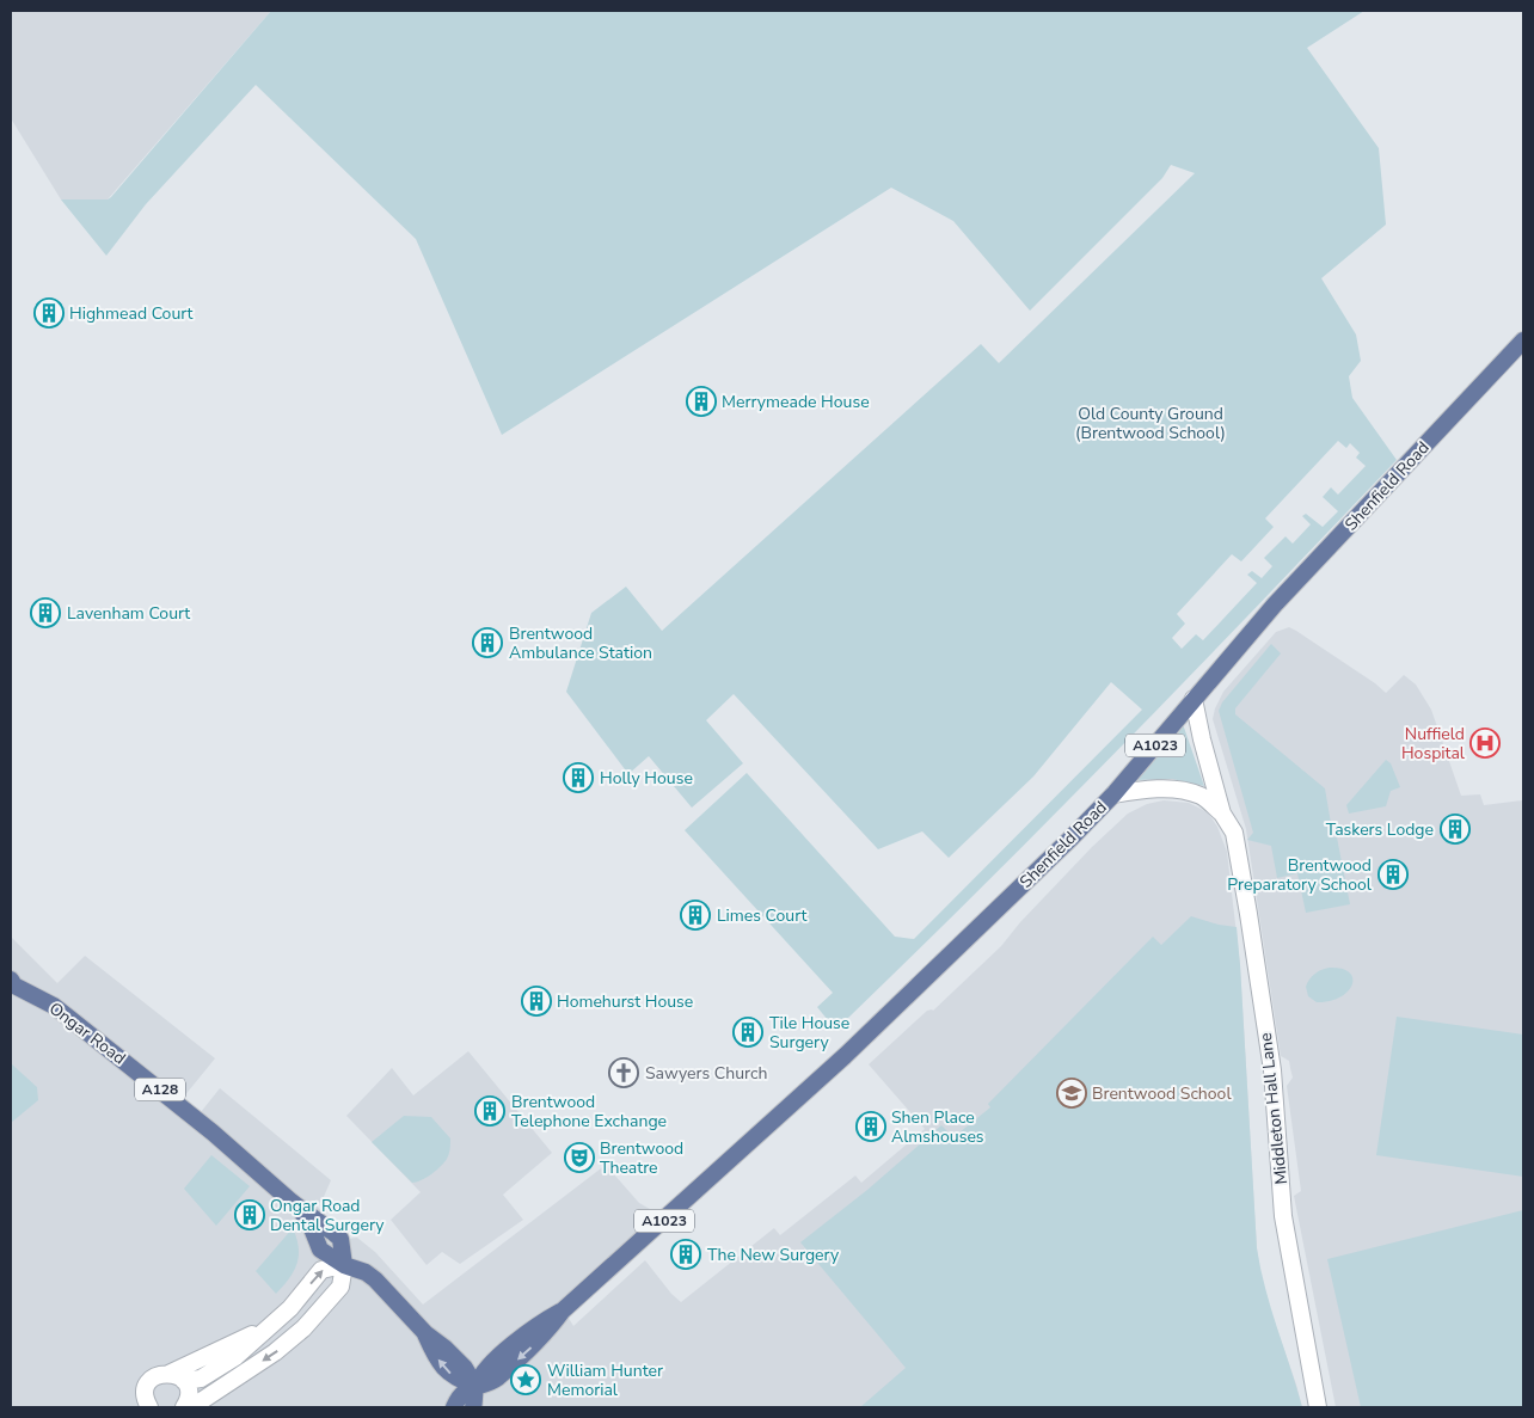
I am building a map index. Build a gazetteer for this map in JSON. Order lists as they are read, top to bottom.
{
  "streets": {
    "main road": [
      "Shenfield Road",
      "A1023",
      "Ongar Road",
      "A128"
    ],
    "street": ["Middleton Hall Lane"]
  },
  "crossings": [
    ["Shenfield Road", "Middleton Hall Lane"]
  ],
  "parks": ["Old County Ground (Brentwood School)"],
  "places": {
    "building": [
      "Highmead Court",
      "Merrymeade House",
      "Lavenham Court",
      "Brentwood Ambulance Station",
      "Holly House",
      "Taskers Lodge",
      "Brentwood Preparatory School",
      "Limes Court",
      "Homehurst House",
      "Tile House Surgery",
      "Brentwood Telephone Exchange",
      "Shen Place Almshouses",
      "Ongar Road Dental Surgery",
      "The New Surgery"
    ],
    "hospital": ["Nuffield Hospital"],
    "church": ["Sawyers Church"],
    "school or university": ["Brentwood School"],
    "theatre": ["Brentwood Theatre"],
    "place": ["William Hunter Memorial"]
  }
}
